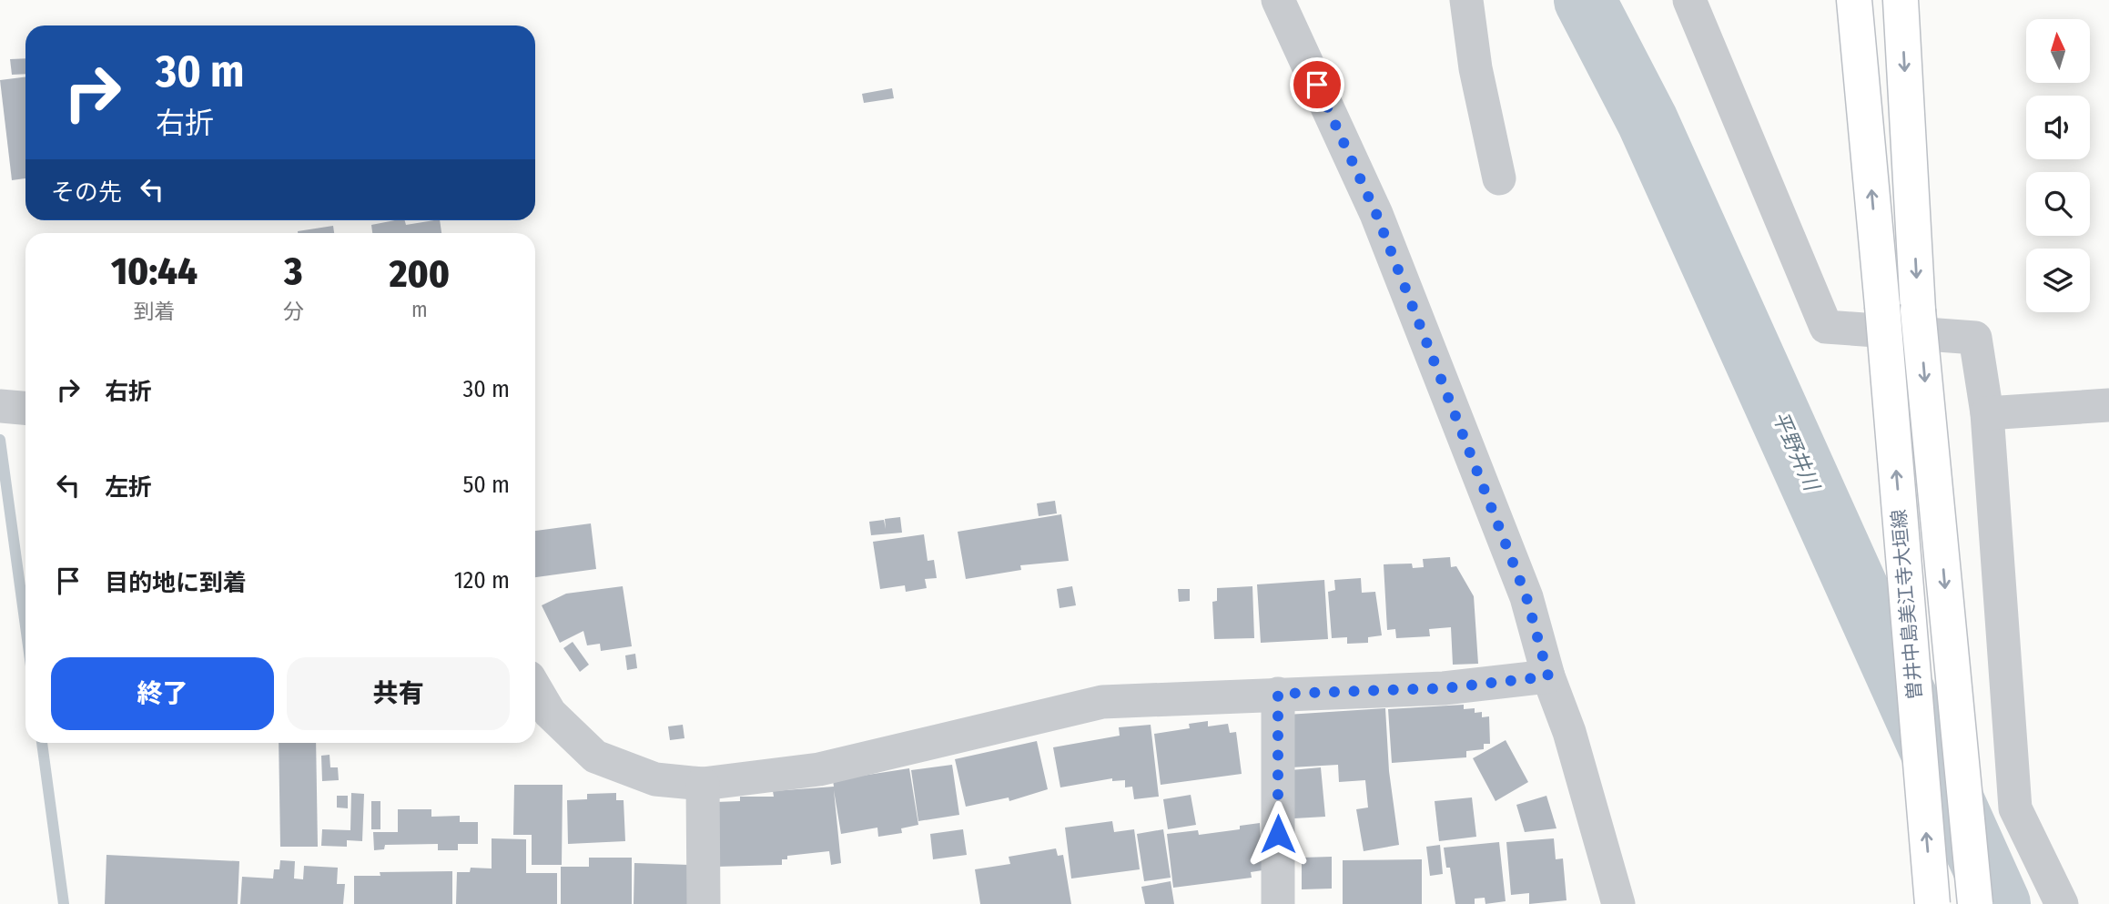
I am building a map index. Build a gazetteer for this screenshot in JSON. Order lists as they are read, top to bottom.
{
  "streets": {
    "main road": ["曽井中島美江寺大垣線"]
  },
  "water": ["平野井川"],
  "north": "top",
  "page": {
    "turn": ["30 m", "右折"],
    "then": "その先",
    "eta": [
      "10:44",
      "到着",
      "3",
      "分",
      "200",
      "m"
    ],
    "list": [
      {
        "name": "右折",
        "value": "30 m"
      },
      {
        "name": "左折",
        "value": "50 m"
      },
      {
        "name": "目的地に到着",
        "value": "120 m"
      }
    ],
    "buttons": ["終了", "共有"]
  }
}
